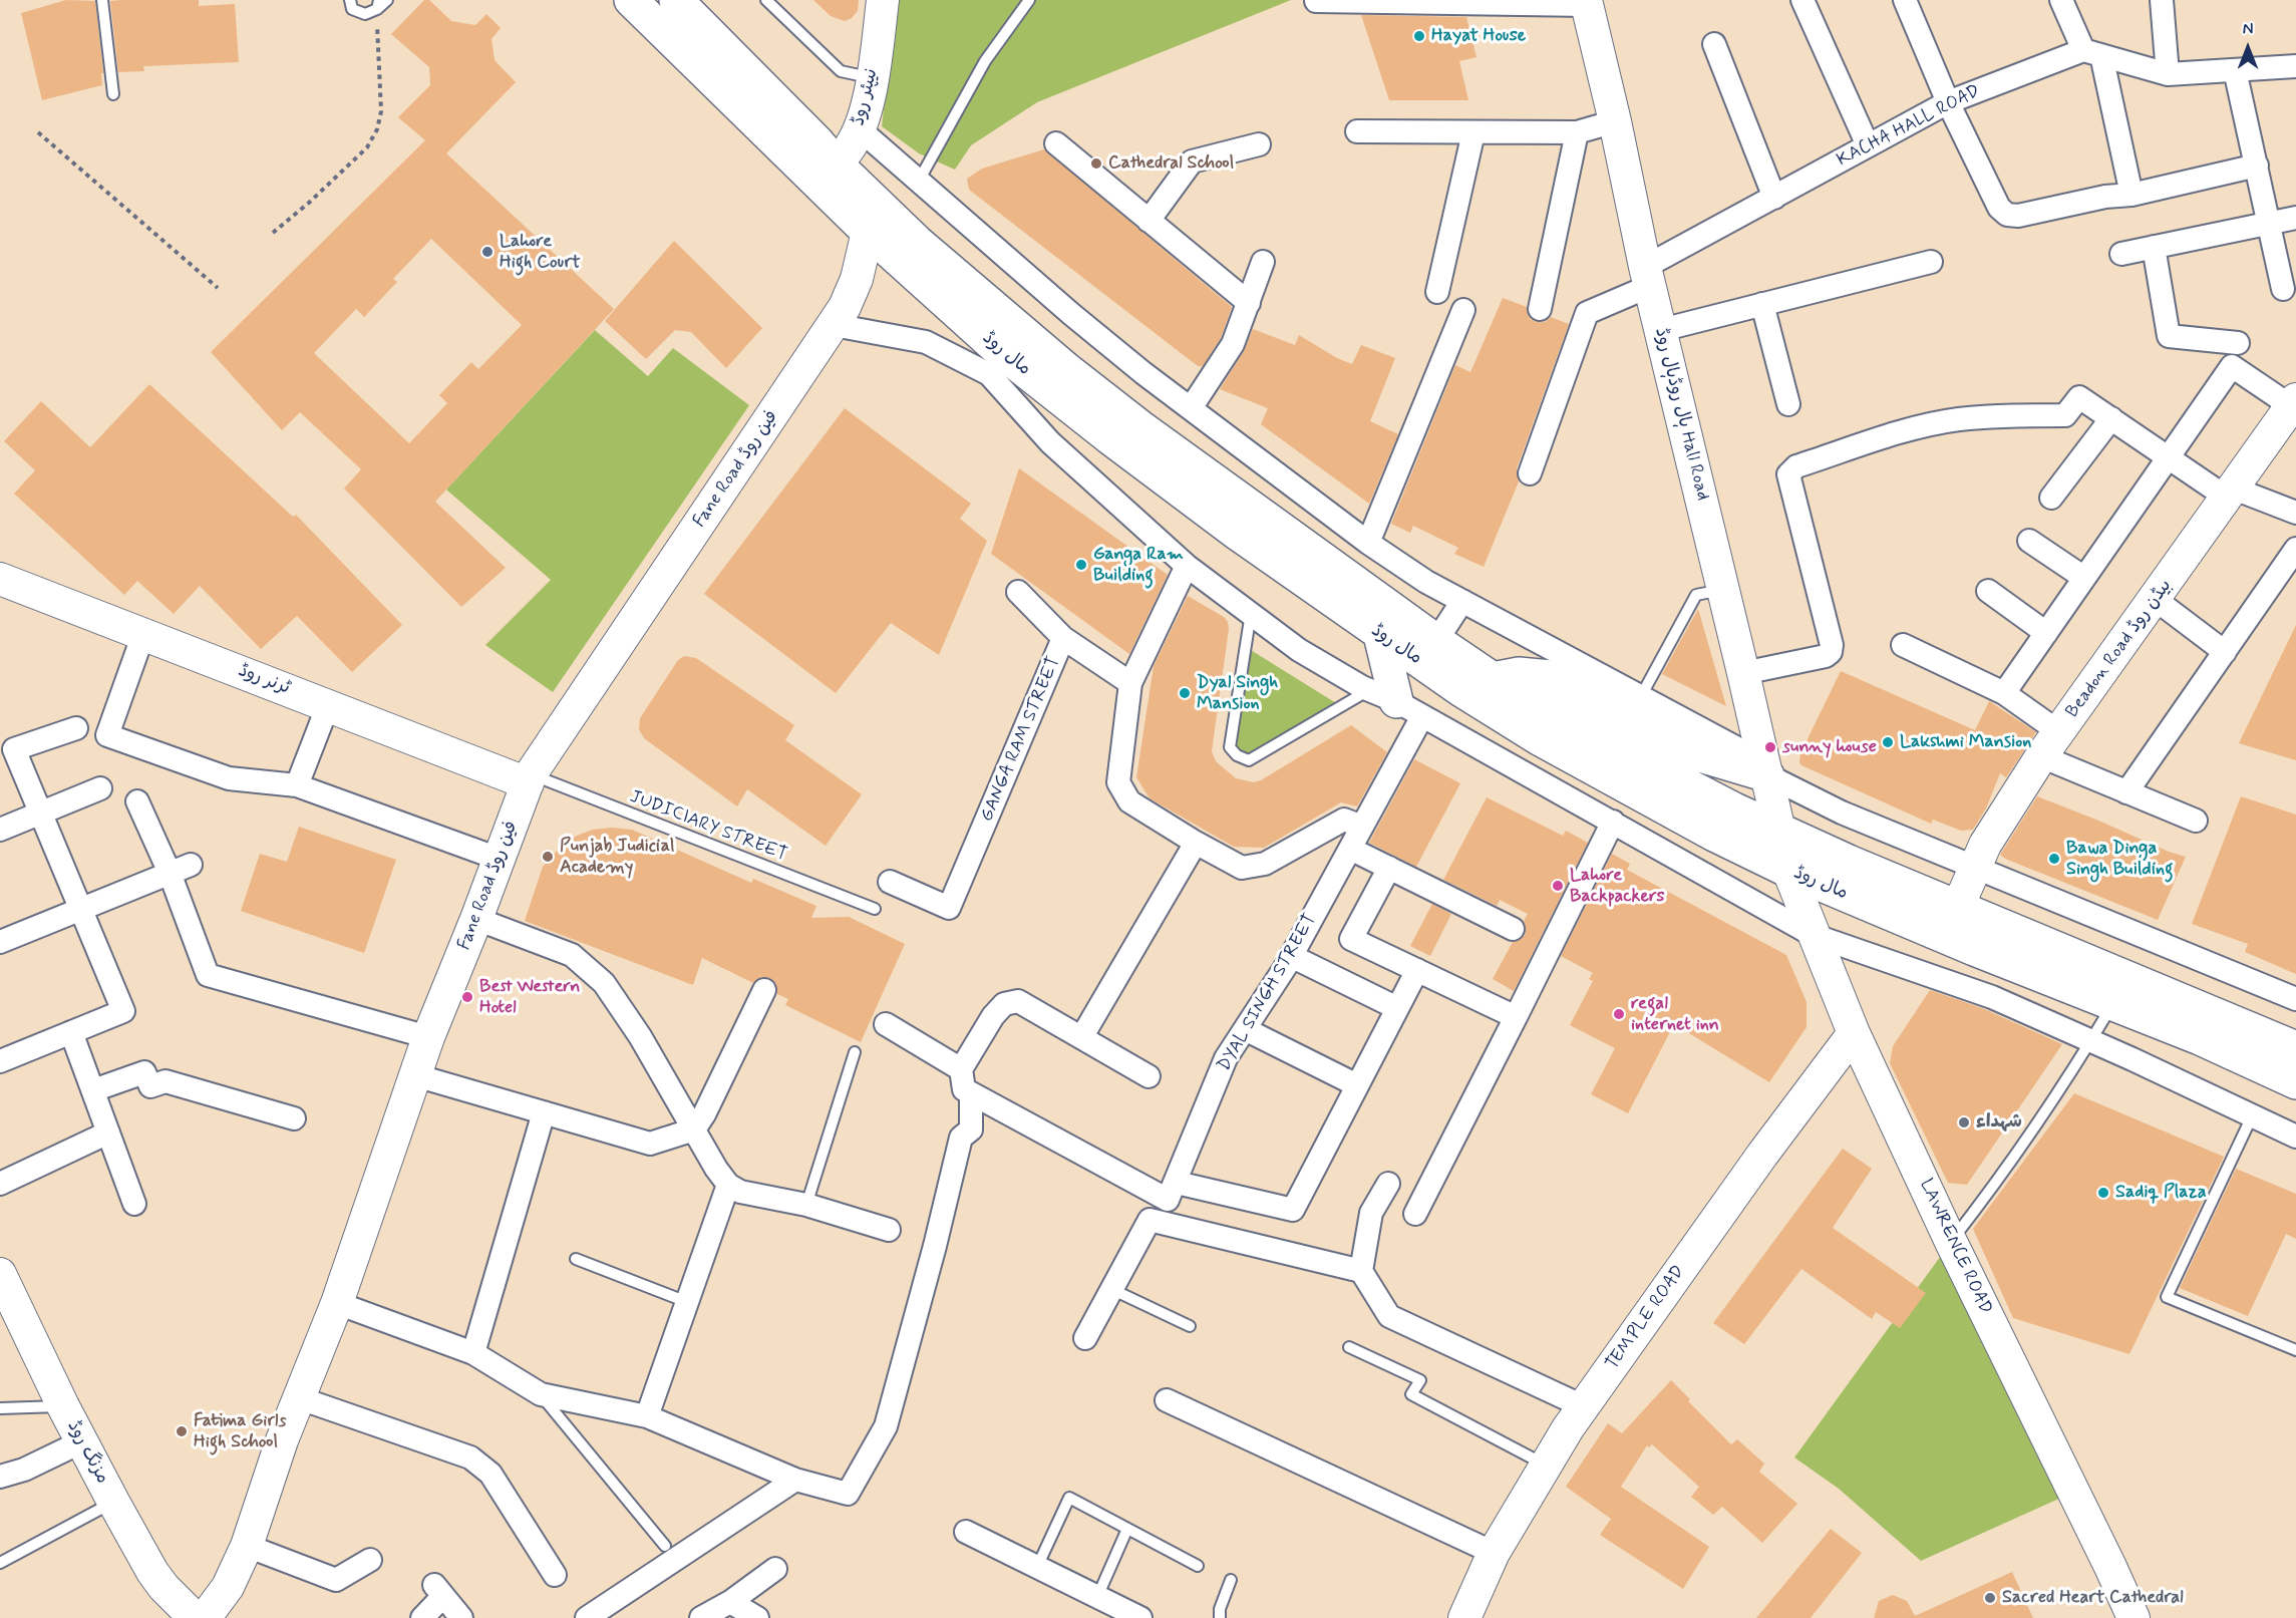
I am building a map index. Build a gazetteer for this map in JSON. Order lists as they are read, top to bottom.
{
  "streets": {
    "main road": [
      "نیپئر روڈ",
      "مال روڈ",
      "ہال روڈہال روڈ Hall Road",
      "Fane Road فین روڈ",
      "Beadon Road بیڈن روڈ",
      "ٹرنر روڈ",
      "LAWRENCE ROAD",
      "TEMPLE ROAD",
      "مزنگ روڈ"
    ],
    "street": ["KACHA HALL ROAD", "GANGA RAM STREET", "DYAL SINGH STREET"],
    "lane": ["JUDICIARY STREET"]
  },
  "crossings": [
    ["نیپئر روڈ", "مال روڈ"],
    ["KACHA HALL ROAD", "ہال روڈہال روڈ Hall Road"],
    ["مال روڈ", "ہال روڈہال روڈ Hall Road"],
    ["مال روڈ", "Fane Road فین روڈ"],
    ["مال روڈ", "Beadon Road بیڈن روڈ"],
    ["مال روڈ", "LAWRENCE ROAD"],
    ["ہال روڈہال روڈ Hall Road", "LAWRENCE ROAD"],
    ["Fane Road فین روڈ", "ٹرنر روڈ"],
    ["Fane Road فین روڈ", "JUDICIARY STREET"],
    ["ٹرنر روڈ", "JUDICIARY STREET"],
    ["LAWRENCE ROAD", "TEMPLE ROAD"]
  ],
  "places": [
    "Hayat House",
    "Cathedral School",
    "Lahore High Court",
    "Ganga Ram Building",
    "Dyal Singh Mansion",
    "Lakshmi Mansion",
    "sunny house",
    "Punjab Judicial Academy",
    "Bawa Dinga Singh Building",
    "Lahore Backpackers",
    "Best Western Hotel",
    "regal internet inn",
    "شہداء",
    "Sadiq Plaza",
    "Fatima Girls High School",
    "Sacred Heart Cathedral"
  ],
  "north": "top"
}
